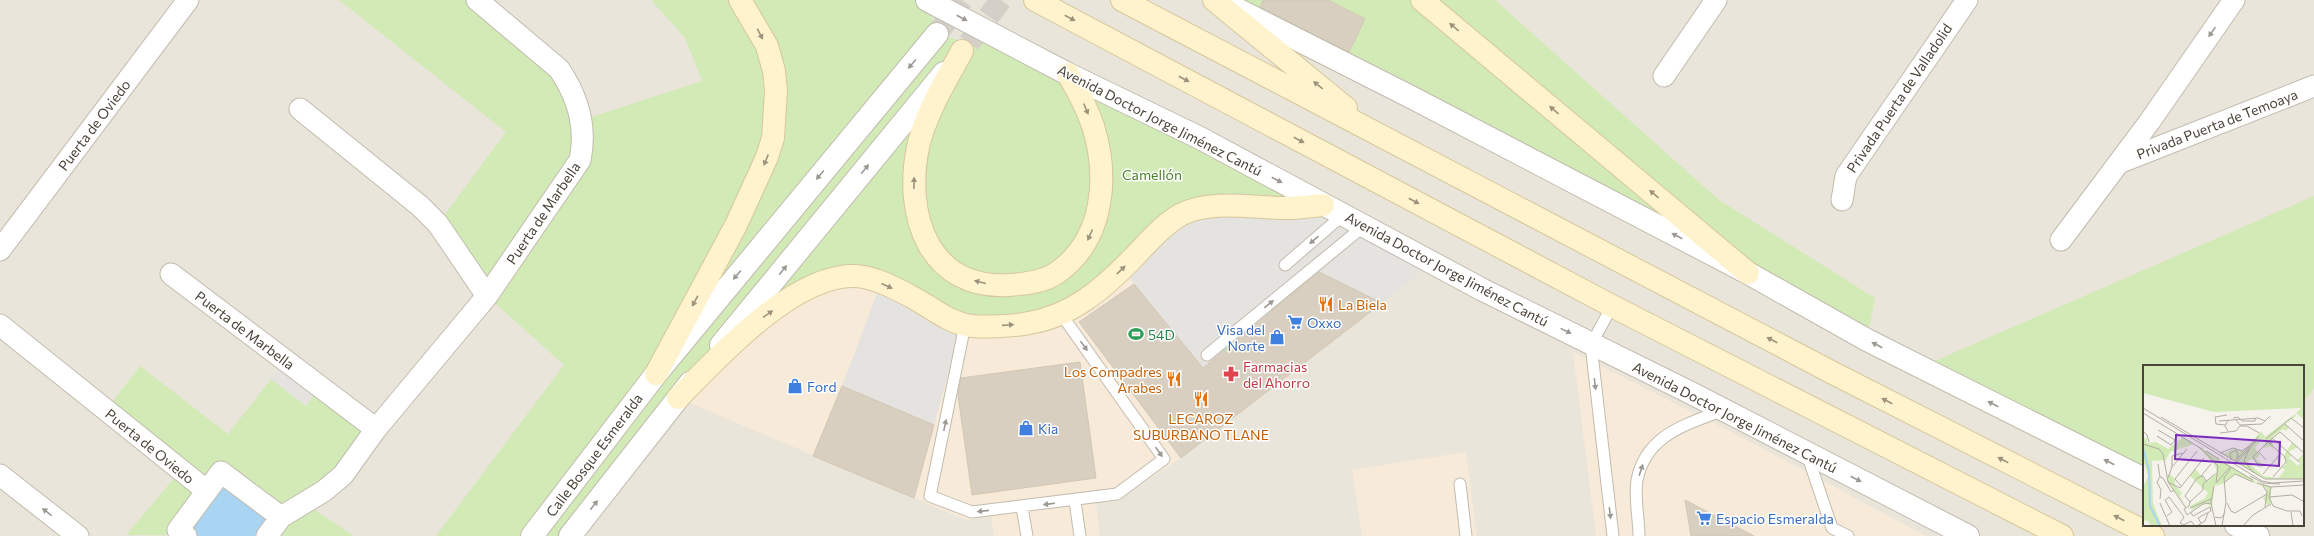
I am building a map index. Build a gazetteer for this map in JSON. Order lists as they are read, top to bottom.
{
  "streets": {
    "street": [
      "Privada Puerta de Valladolid",
      "Avenida Doctor Jorge Jiménez Cantú",
      "Privada Puerta de Temoaya",
      "Puerta de Oviedo",
      "Puerta de Marbella",
      "Calle Bosque Esmeralda"
    ]
  },
  "one_way": ["Privada Puerta de Temoaya"],
  "parks": ["Camellón"],
  "places": {
    "restaurant": ["La Biela", "Los Compadres Arabes", "LECAROZ SUBURBANO TLANE"],
    "supermarket": ["Oxxo", "Espacio Esmeralda"],
    "sports": ["54D"],
    "shop": ["Visa del Norte", "Ford", "Kia"],
    "pharmacy": ["Farmacias del Ahorro"]
  }
}
